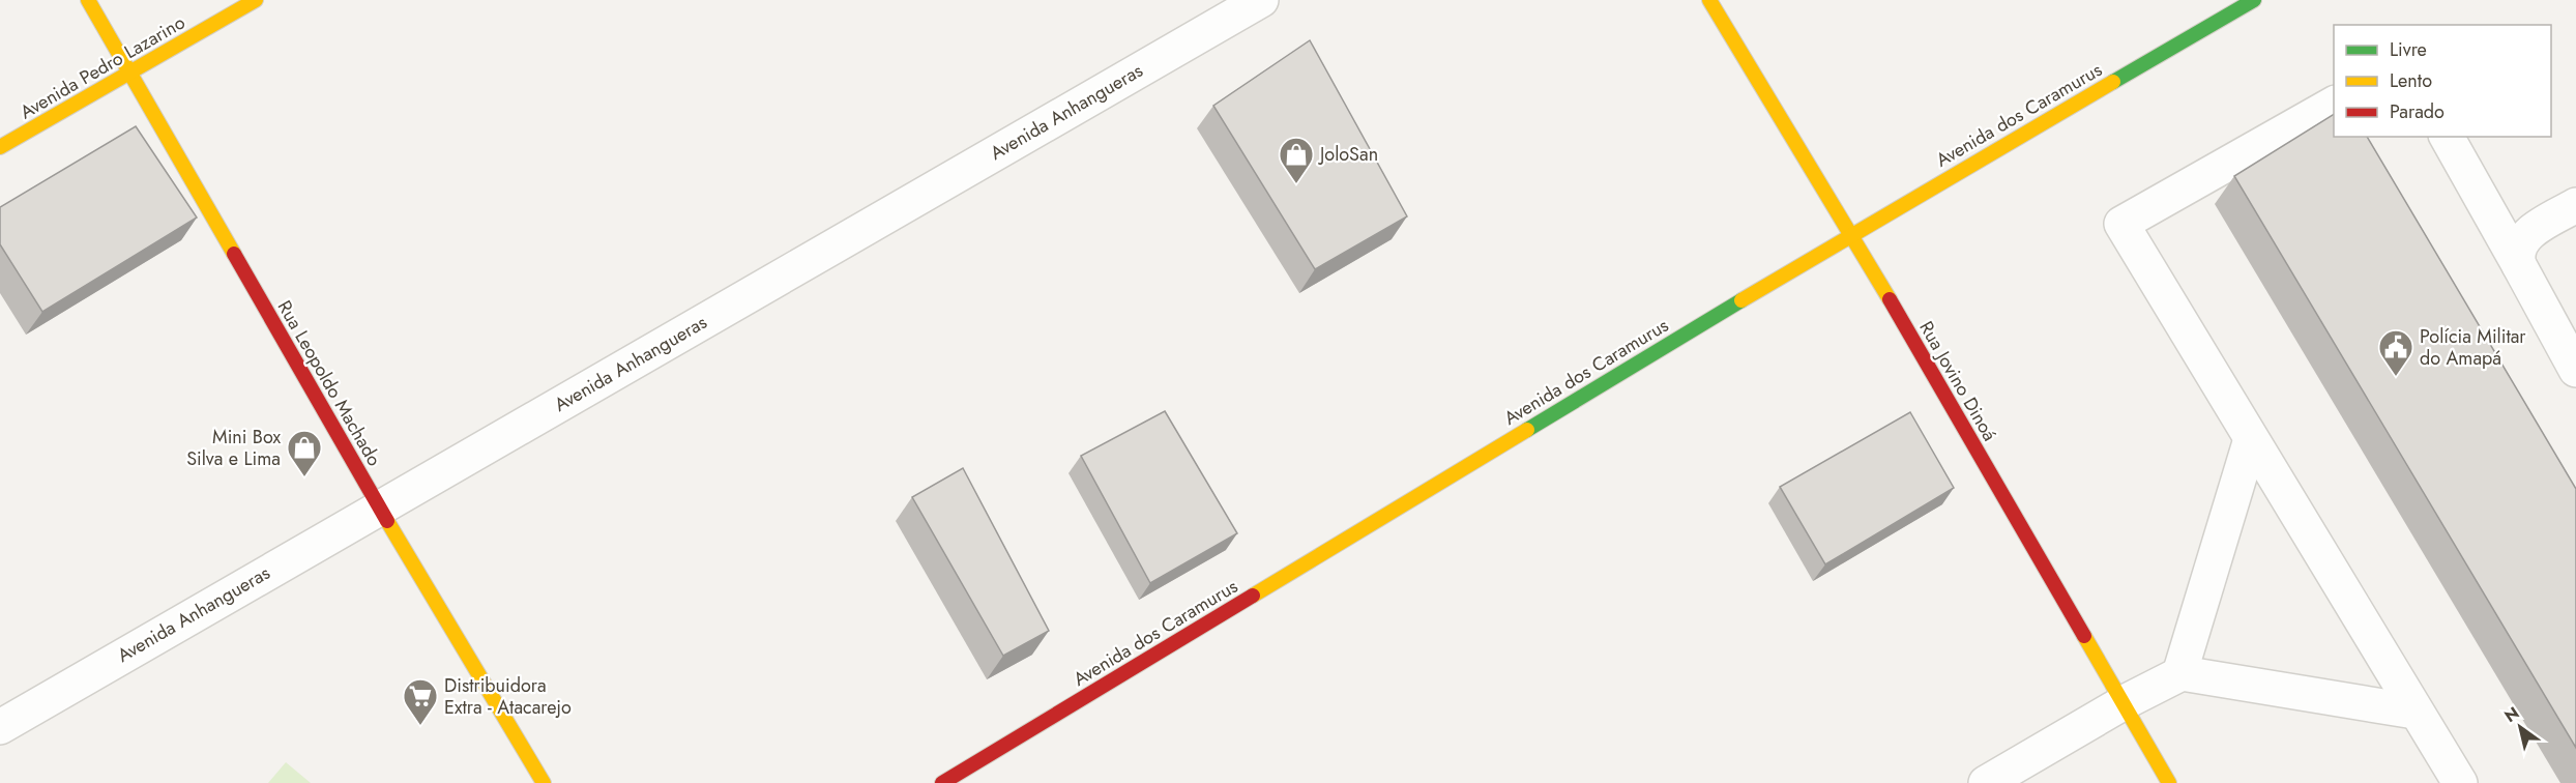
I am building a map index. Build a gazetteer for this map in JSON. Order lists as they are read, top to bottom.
{
  "streets": {
    "main road": [
      "Avenida Pedro Lazarino",
      "Avenida dos Caramurus",
      "Rua Jovino Dinoá",
      "Rua Leopoldo Machado"
    ],
    "street": ["Avenida Anhangueras"]
  },
  "crossings": [
    ["Avenida Pedro Lazarino", "Rua Leopoldo Machado"],
    ["Avenida Anhangueras", "Rua Leopoldo Machado"],
    ["Avenida dos Caramurus", "Rua Jovino Dinoá"]
  ],
  "places": {
    "shop": ["JoloSan", "Mini Box Silva e Lima"],
    "public building": ["Polícia Militar do Amapá"],
    "supermarket": ["Distribuidora Extra - Atacarejo"]
  },
  "legend": ["Livre", "Lento", "Parado"],
  "north": "top left"
}
